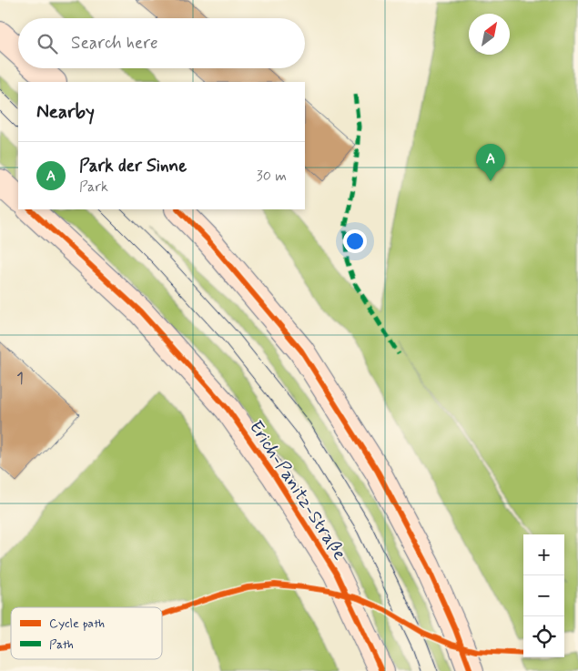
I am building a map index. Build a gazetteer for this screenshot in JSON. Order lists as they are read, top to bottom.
{
  "streets": {
    "main road": ["Erich-Panitz-Straße"]
  },
  "house_numbers": ["1"],
  "legend": ["Cycle path", "Path"],
  "north": "top right",
  "page": {
    "search": "Search here",
    "heading": "Nearby",
    "list": [
      {
        "mark": "A",
        "name": "Park der Sinne",
        "note": "Park",
        "value": "30 m"
      }
    ],
    "pins": "A",
    "map_buttons": ["+", "−"]
  }
}
